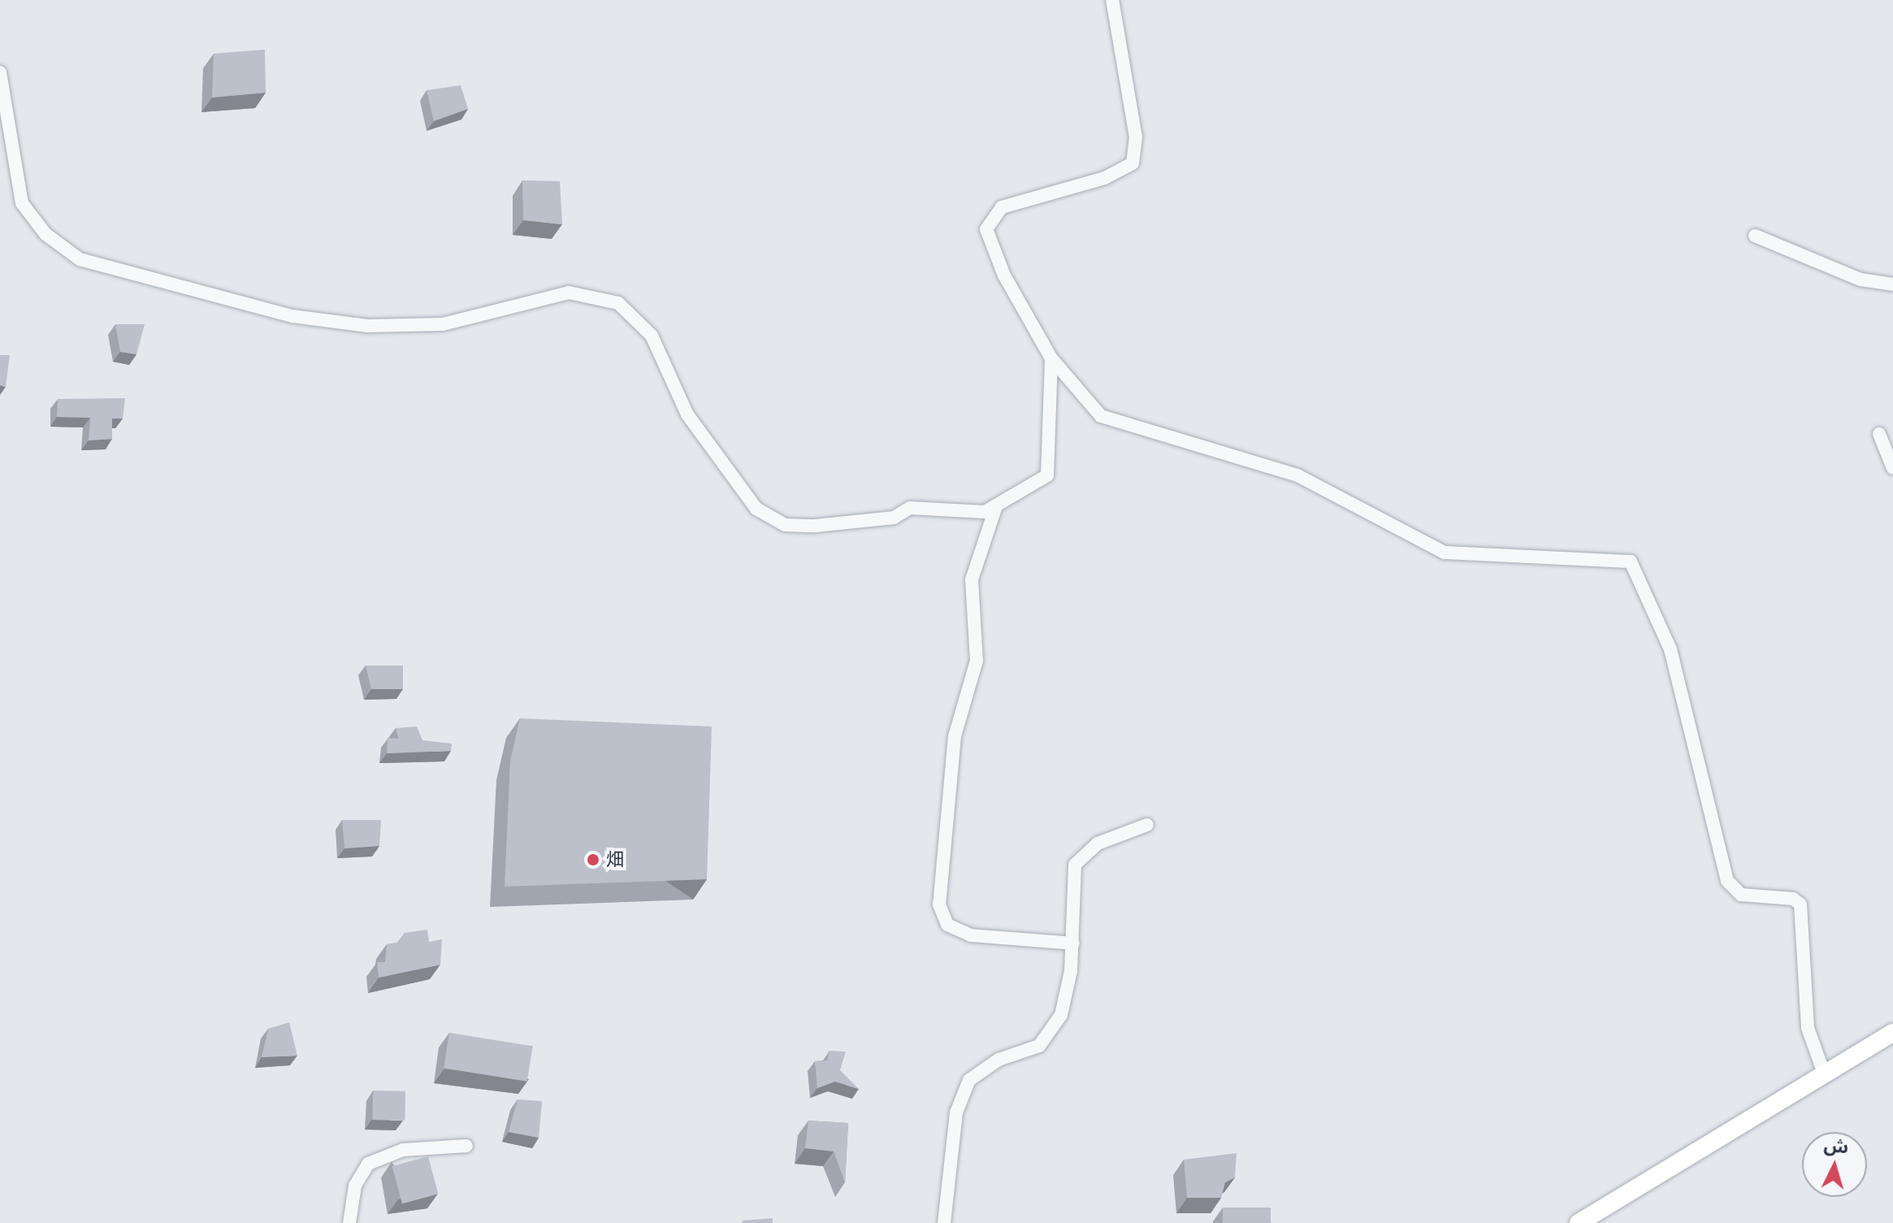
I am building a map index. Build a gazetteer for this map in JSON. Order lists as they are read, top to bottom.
{
  "places": ["畑"],
  "north": "top"
}
